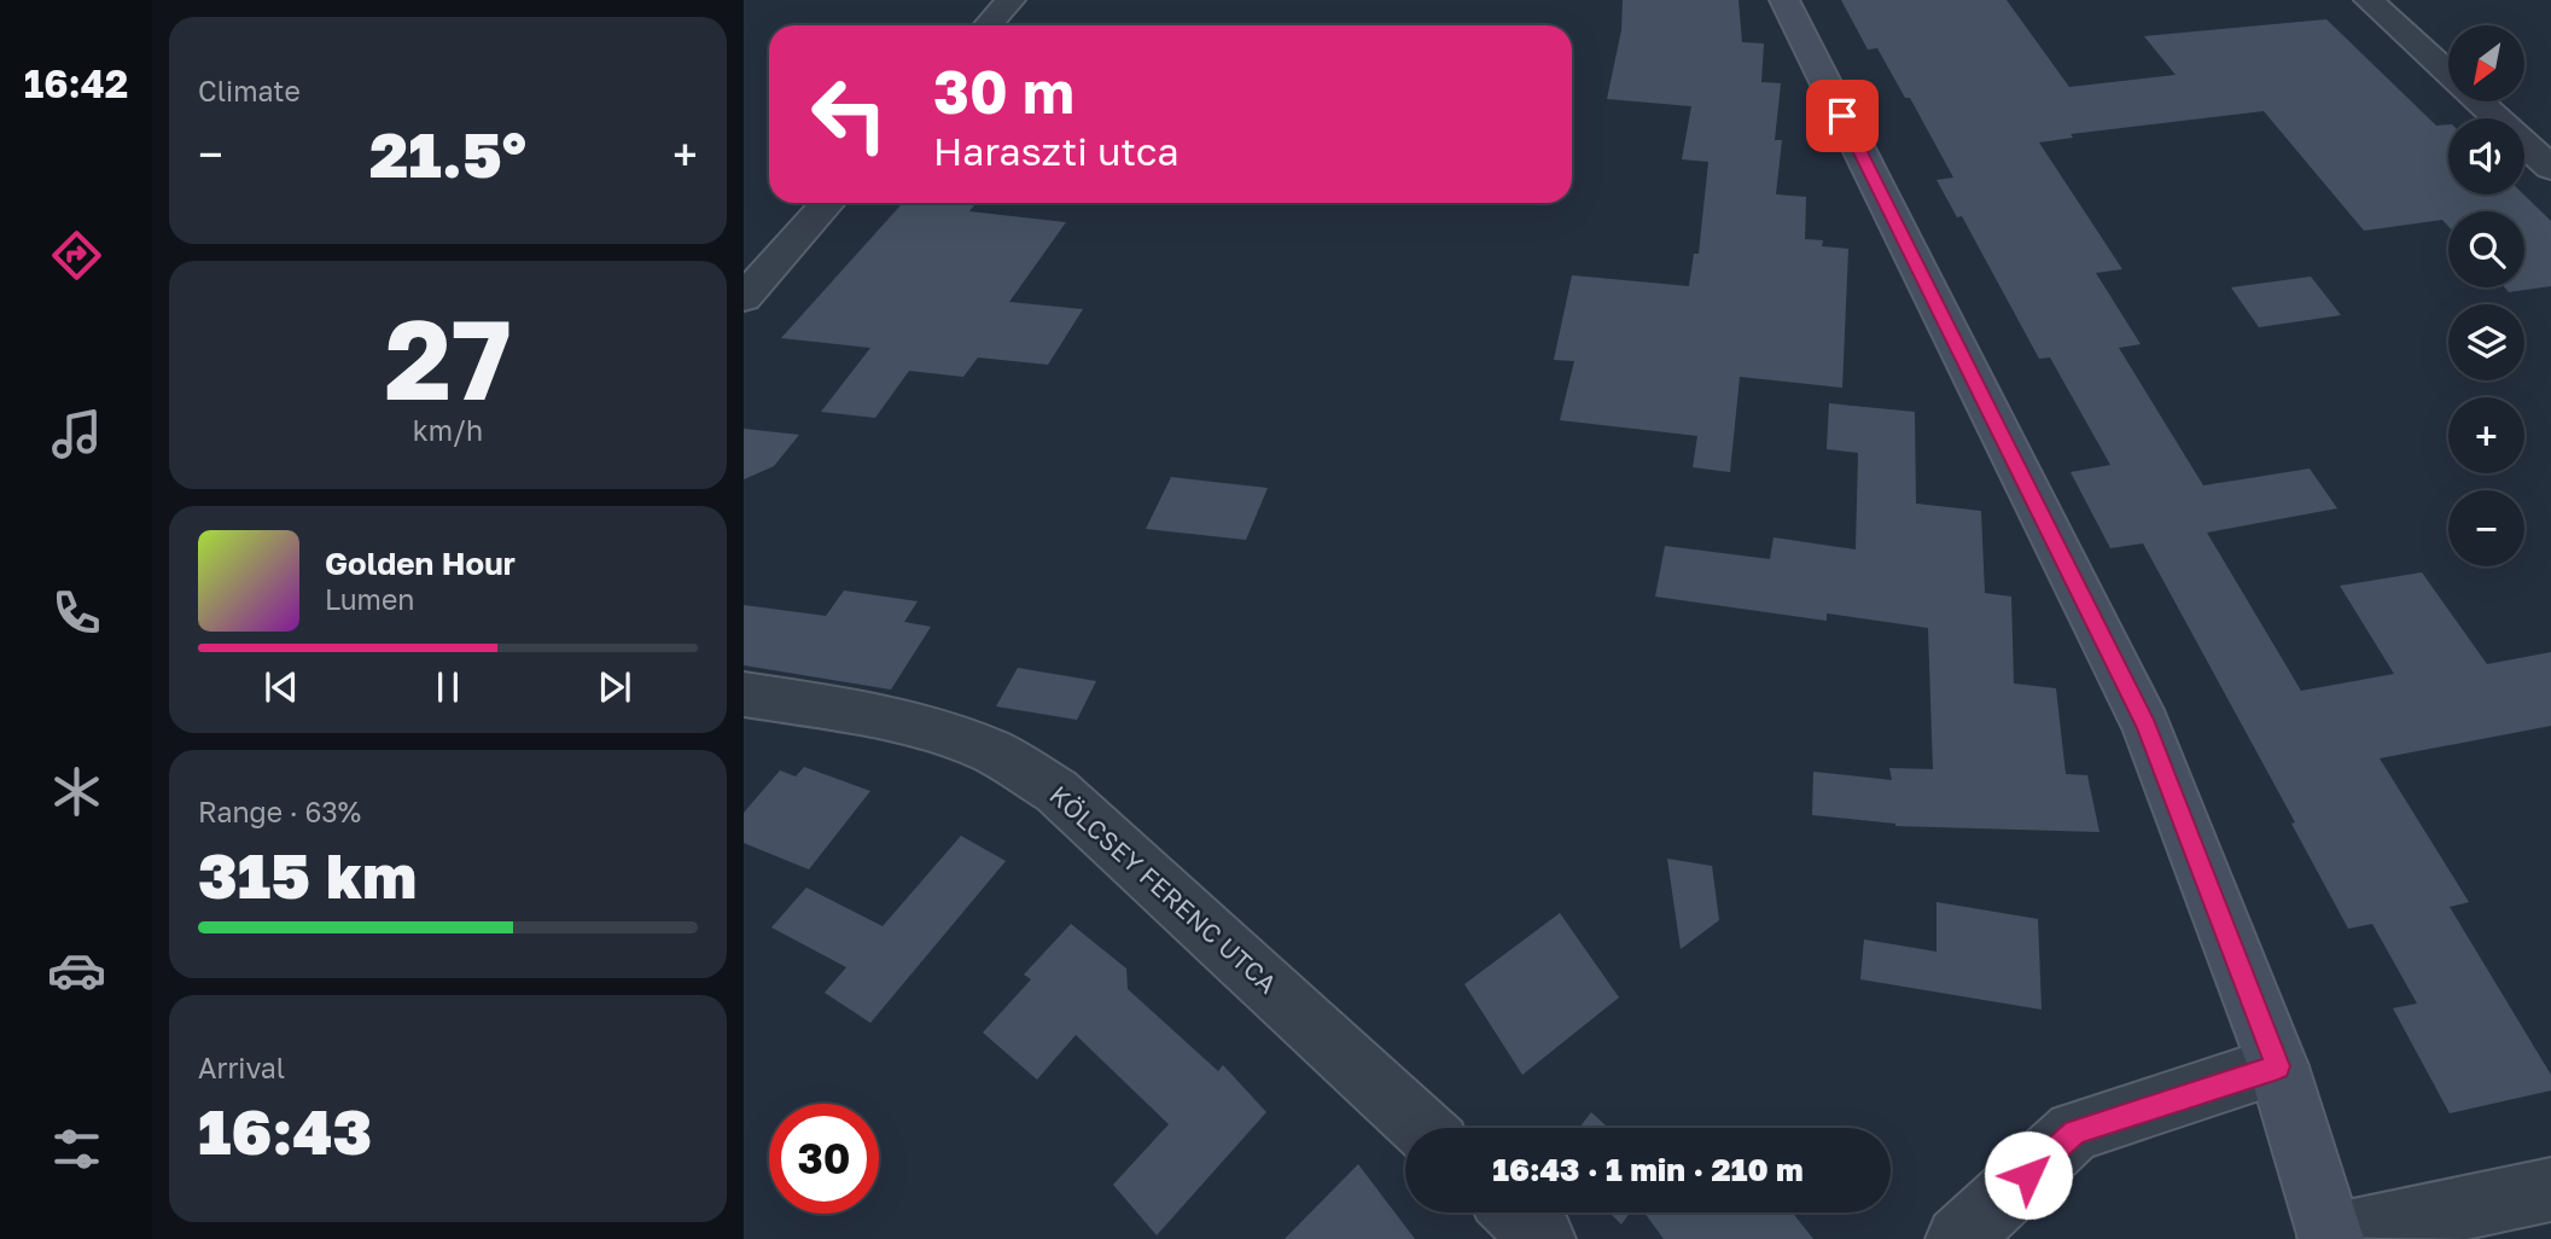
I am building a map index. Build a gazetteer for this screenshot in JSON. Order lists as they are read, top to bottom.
{
  "streets": {
    "street": ["KÖLCSEY FERENC UTCA"]
  },
  "north": "bottom left",
  "page": {
    "tabs": "16:42",
    "tile": [
      "Climate",
      ["27", "km/h"],
      ["Range · 63%", "315 km"],
      ["Arrival", "16:43"]
    ],
    "map_buttons": ["+", "−"],
    "turn": ["30 m", "Haraszti utca"],
    "heat": ["−", "21.5°", "+"],
    "song": ["Golden Hour", "Lumen"],
    "limit": "30",
    "trip": "16:43 · 1 min · 210 m"
  }
}
